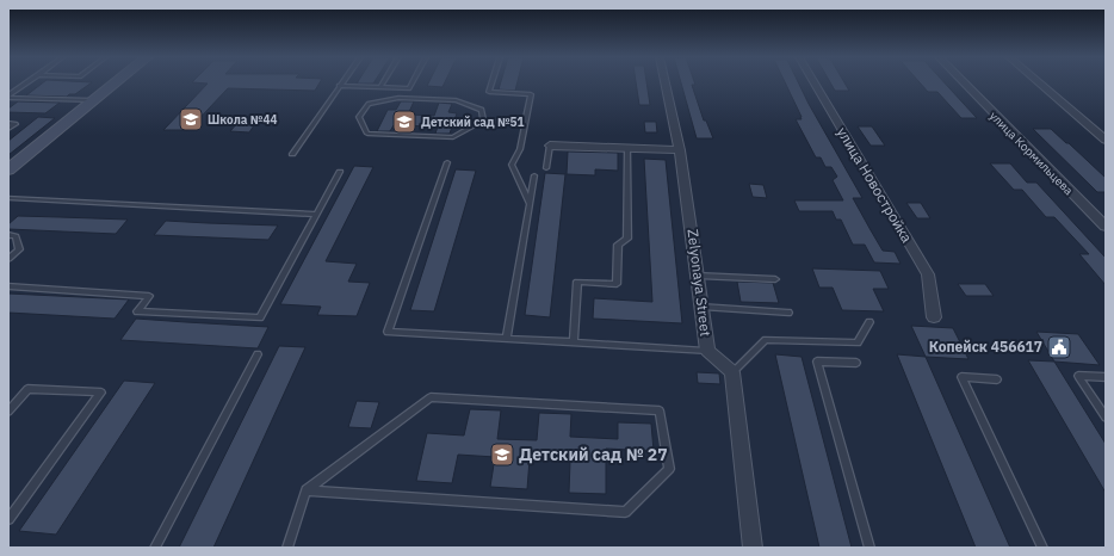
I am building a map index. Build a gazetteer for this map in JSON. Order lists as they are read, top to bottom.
{
  "streets": {
    "street": ["улица Кормильцева", "улица Новостройка", "Zelyonaya Street"]
  },
  "places": {
    "school or university": ["Школа №44", "Детский сад №51", "Детский сад № 27"],
    "public building": ["Копейск 456617"]
  }
}
